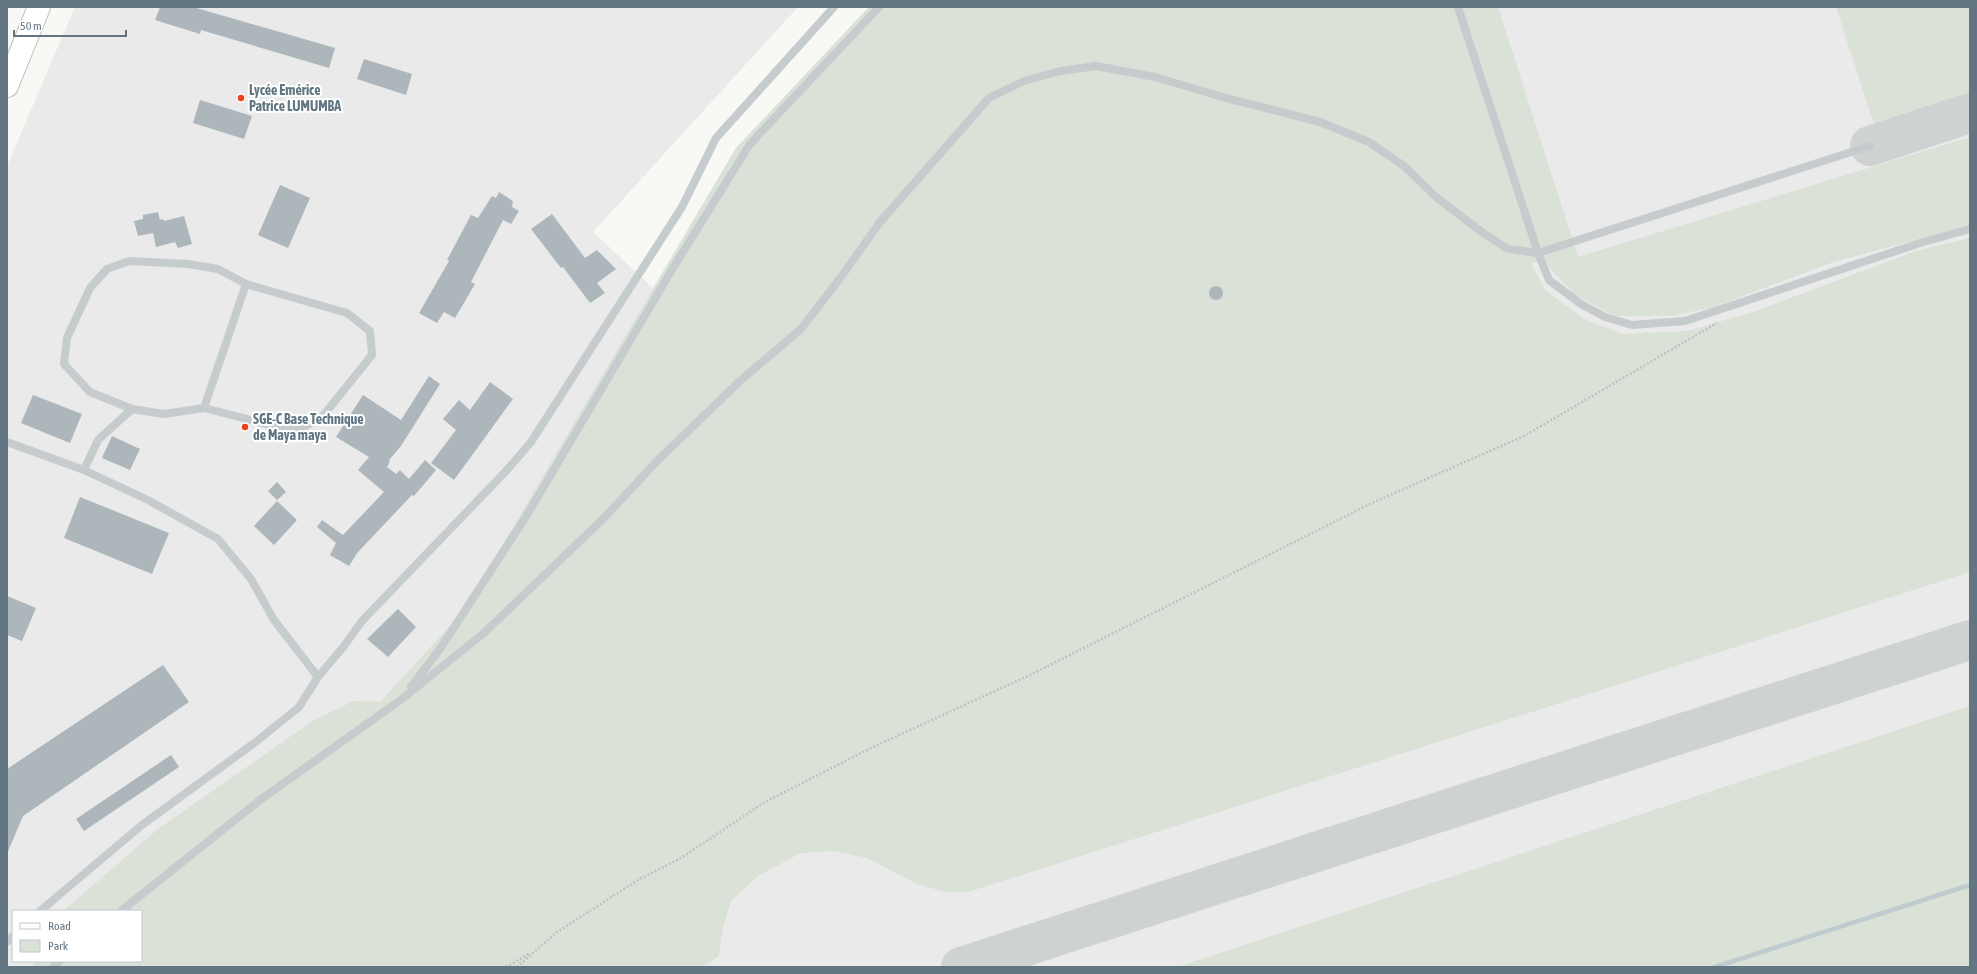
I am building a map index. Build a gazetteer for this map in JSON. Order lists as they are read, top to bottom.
{
  "places": ["Lycée Emérice Patrice LUMUMBA", "SGE-C Base Technique de Maya maya"],
  "legend": ["Road", "Park"],
  "scale_bar": "50 m"
}
